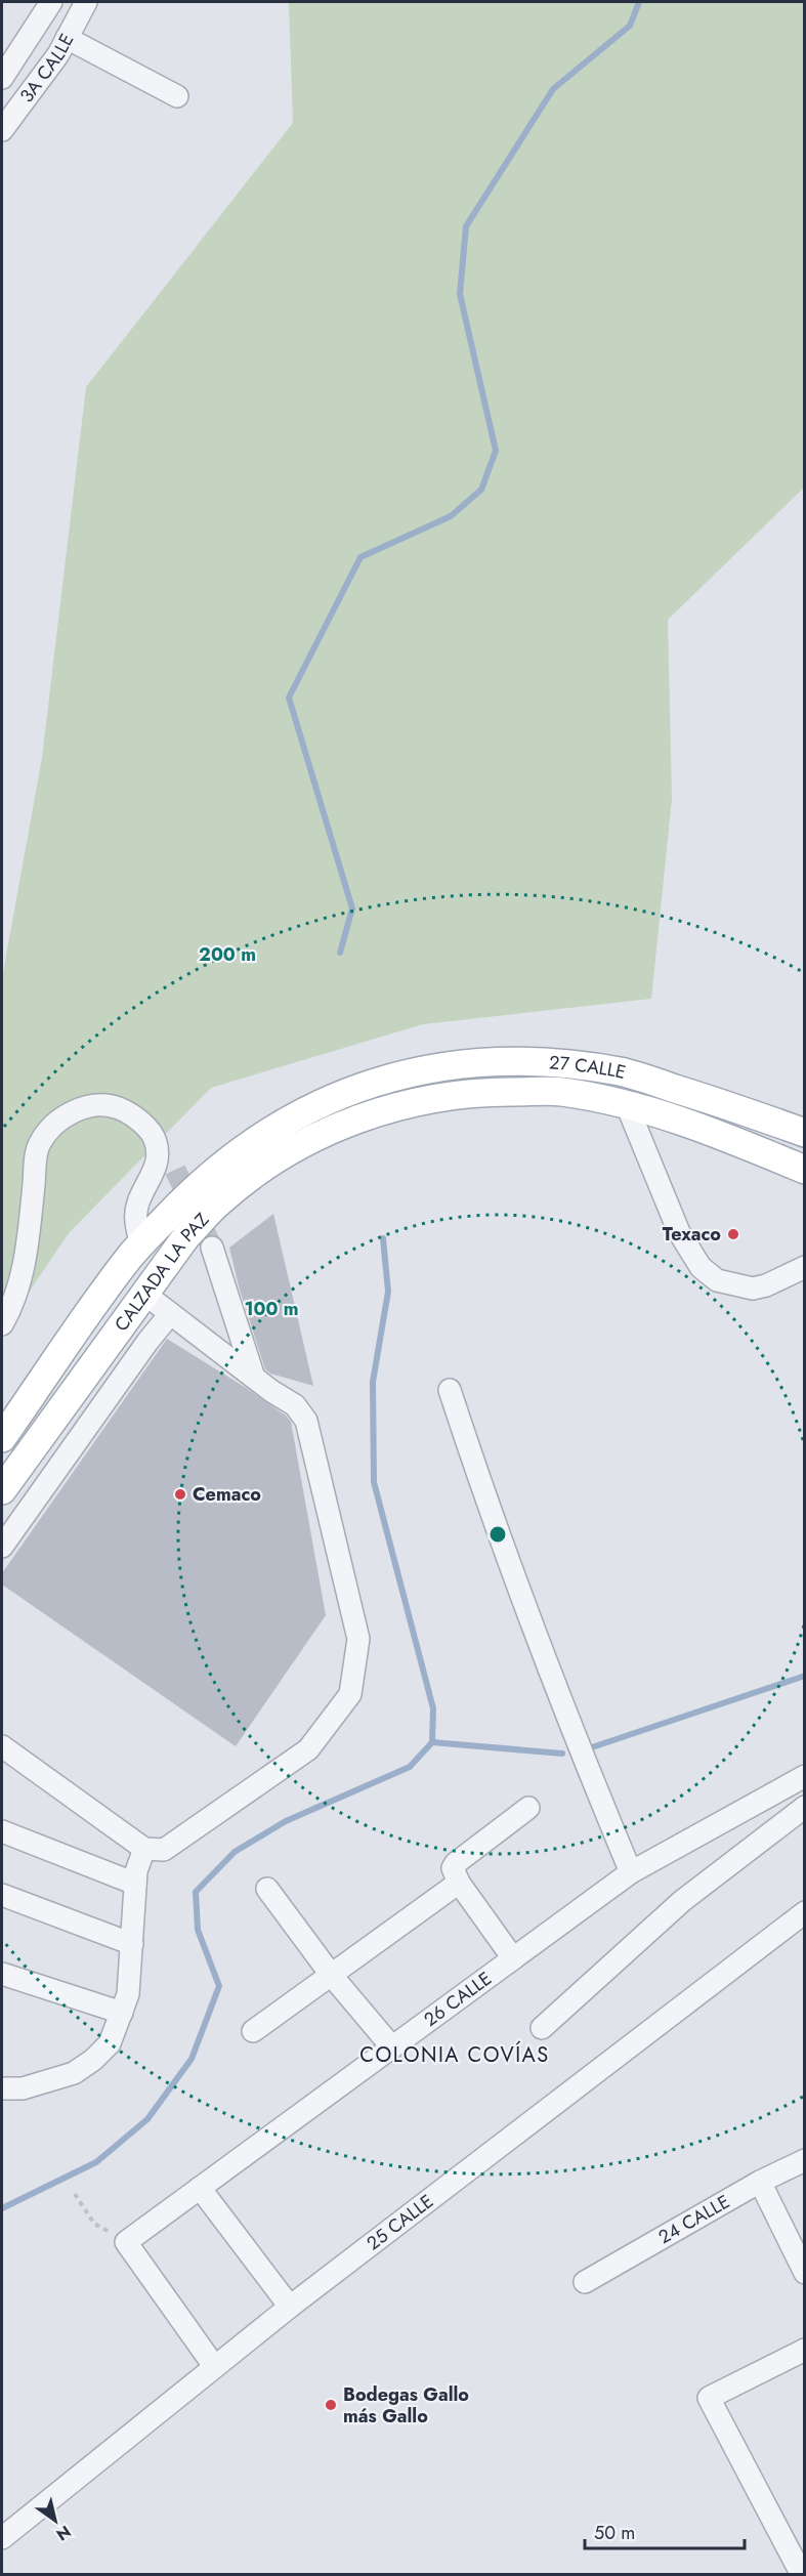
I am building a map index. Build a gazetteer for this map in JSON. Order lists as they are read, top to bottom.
{
  "streets": {
    "main road": ["27 CALLE", "CALZADA LA PAZ"],
    "street": [
      "3A CALLE",
      "26 CALLE",
      "24 CALLE",
      "25 CALLE"
    ]
  },
  "crossings": [
    ["27 CALLE", "CALZADA LA PAZ"]
  ],
  "districts": ["COLONIA COVÍAS"],
  "places": ["Texaco", "Cemaco", "Bodegas Gallo más Gallo"],
  "scale_bar": "50 m",
  "north": "bottom right",
  "rings": ["200 m", "100 m"]
}
